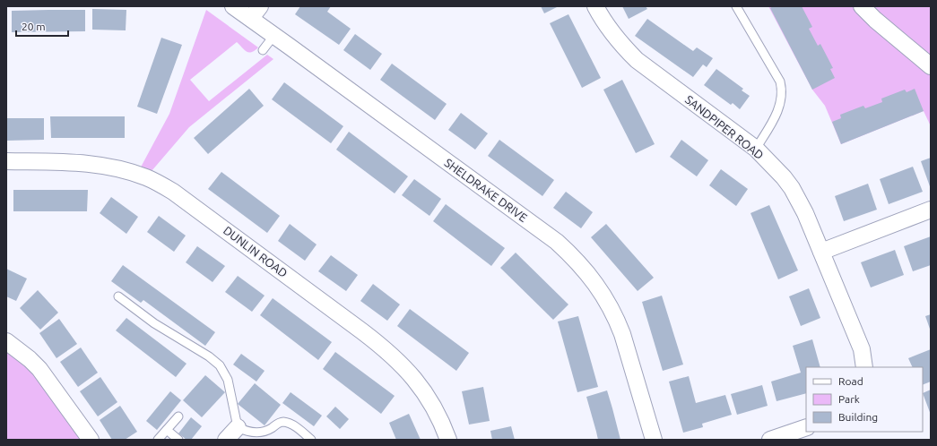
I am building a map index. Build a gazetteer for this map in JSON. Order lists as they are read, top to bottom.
{
  "streets": {
    "street": ["SANDPIPER ROAD", "SHELDRAKE DRIVE", "DUNLIN ROAD"]
  },
  "legend": ["Road", "Park", "Building"],
  "scale_bar": "20 m"
}
